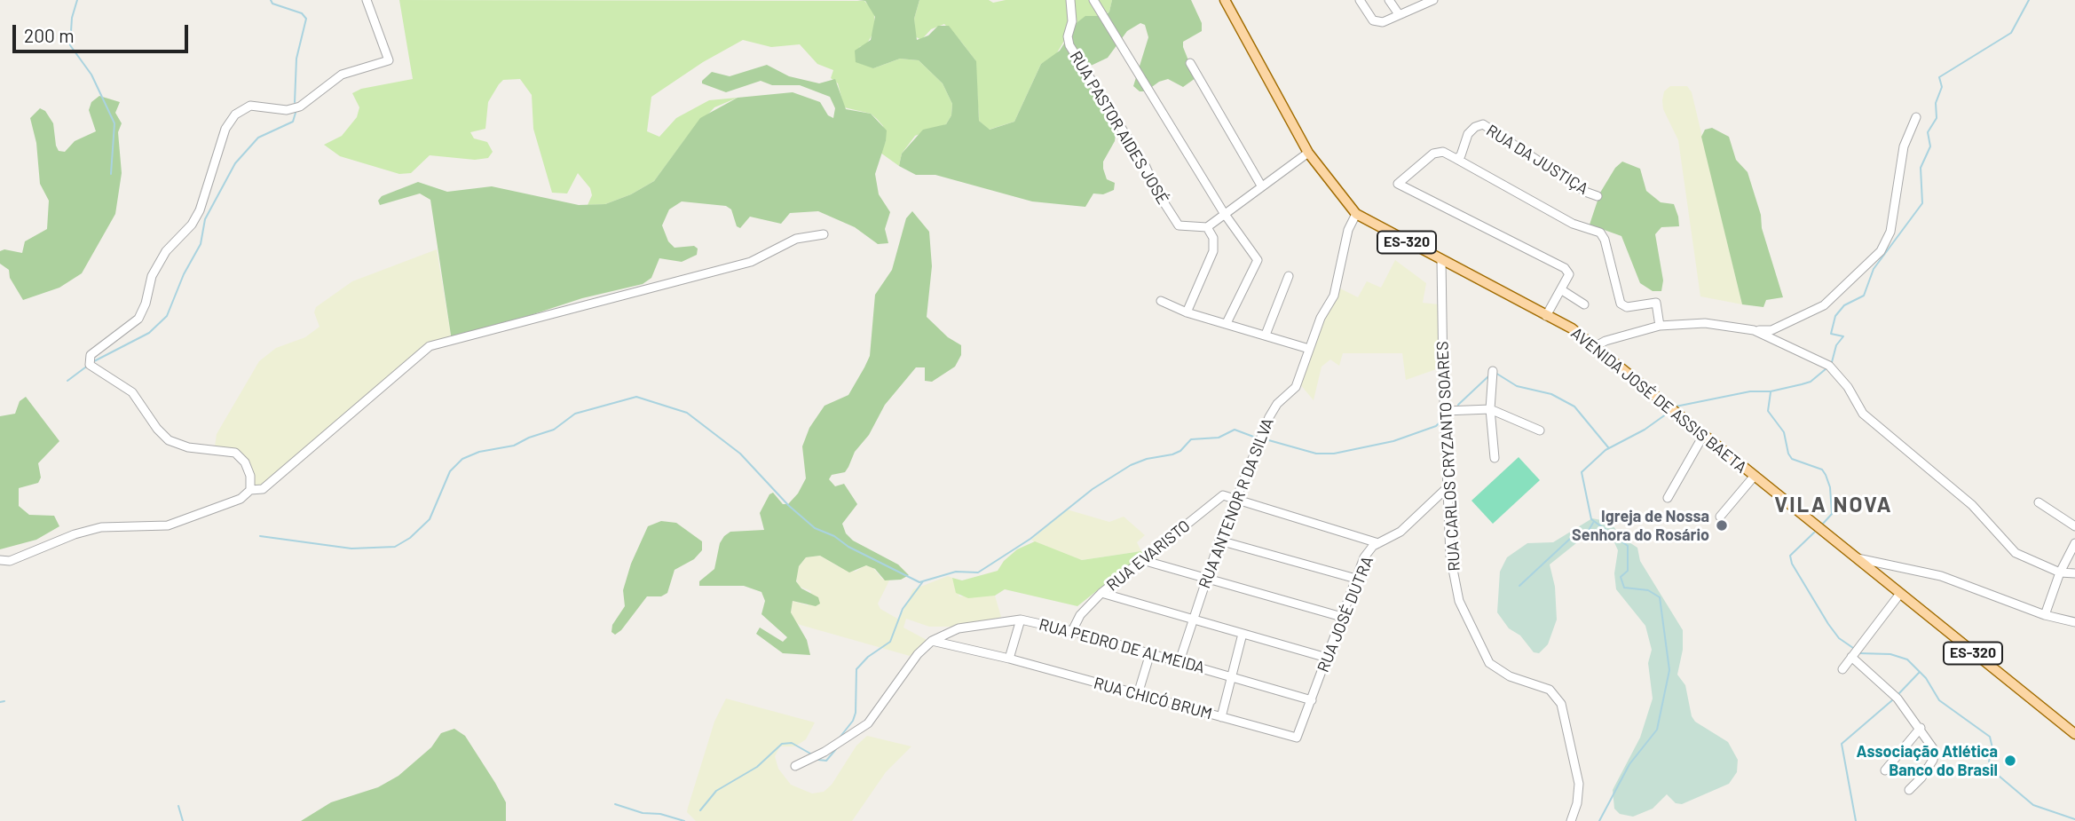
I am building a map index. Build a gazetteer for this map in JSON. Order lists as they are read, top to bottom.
{
  "streets": {
    "main road": ["ES-320", "AVENIDA JOSÉ DE ASSIS BAETA"],
    "street": [
      "RUA PASTOR AIDES JOSÉ",
      "RUA DA JUSTIÇA",
      "RUA CARLOS CRYZANTO SOARES",
      "RUA ANTENOR R DA SILVA",
      "RUA EVARISTO",
      "RUA JOSÉ DUTRA",
      "RUA PEDRO DE ALMEIDA",
      "RUA CHICÓ BRUM"
    ]
  },
  "crossings": [
    ["ES-320", "AVENIDA JOSÉ DE ASSIS BAETA"],
    ["AVENIDA JOSÉ DE ASSIS BAETA", "RUA CARLOS CRYZANTO SOARES"],
    ["AVENIDA JOSÉ DE ASSIS BAETA", "RUA ANTENOR R DA SILVA"],
    ["RUA CARLOS CRYZANTO SOARES", "RUA JOSÉ DUTRA"],
    ["RUA ANTENOR R DA SILVA", "RUA EVARISTO"],
    ["RUA ANTENOR R DA SILVA", "RUA PEDRO DE ALMEIDA"],
    ["RUA EVARISTO", "RUA PEDRO DE ALMEIDA"],
    ["RUA JOSÉ DUTRA", "RUA PEDRO DE ALMEIDA"],
    ["RUA JOSÉ DUTRA", "RUA CHICÓ BRUM"],
    ["RUA PEDRO DE ALMEIDA", "RUA CHICÓ BRUM"]
  ],
  "districts": ["VILA NOVA"],
  "places": ["Igreja de Nossa Senhora do Rosário", "Associação Atlética Banco do Brasil"],
  "scale_bar": "200 m"
}
